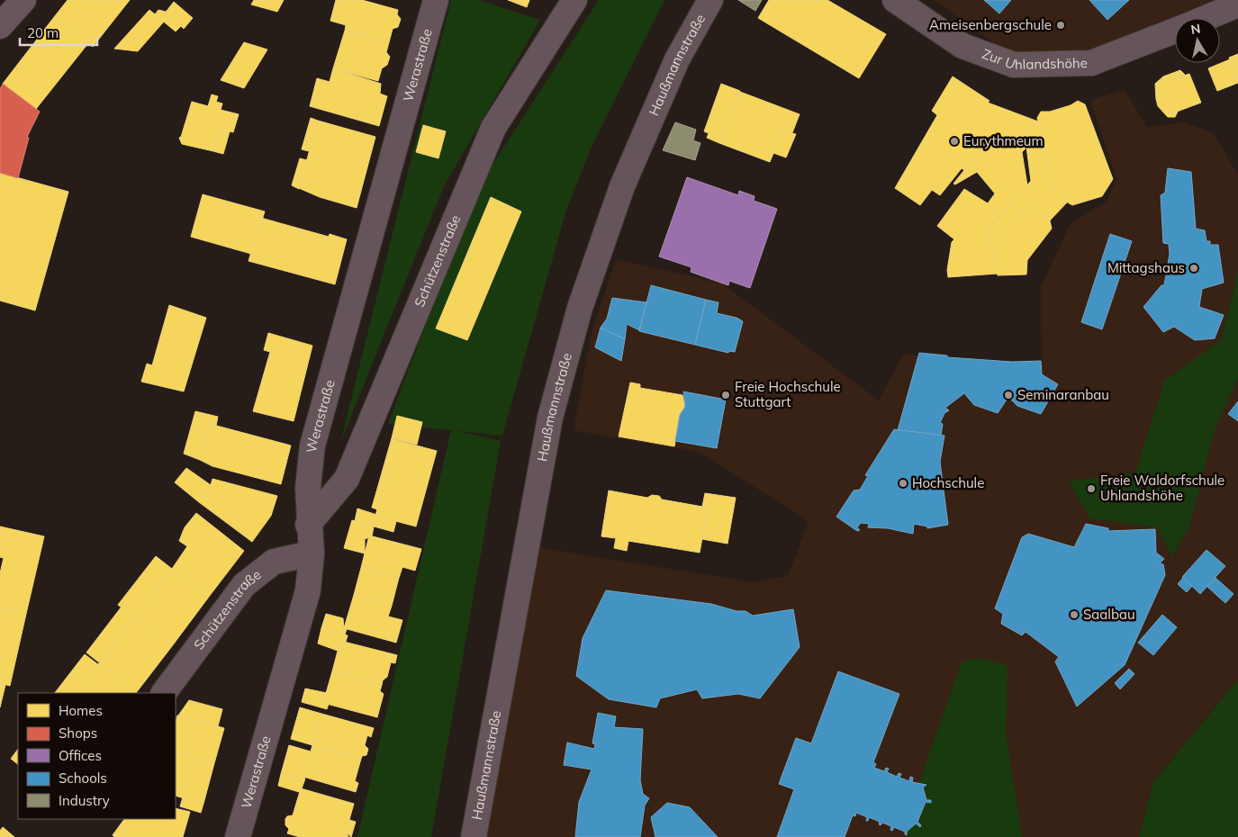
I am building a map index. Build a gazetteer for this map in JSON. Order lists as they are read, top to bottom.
{
  "streets": {
    "street": [
      "Zur Uhlandshöhe",
      "Werastraße",
      "Haußmannstraße",
      "Schützenstraße"
    ]
  },
  "crossings": [
    ["Werastraße", "Schützenstraße"]
  ],
  "places": [
    "Ameisenbergschule",
    "Eurythmeum",
    "Mittagshaus",
    "Freie Hochschule Stuttgart",
    "Seminaranbau",
    "Hochschule",
    "Freie Waldorfschule Uhlandshöhe",
    "Saalbau"
  ],
  "legend": [
    "Homes",
    "Shops",
    "Offices",
    "Schools",
    "Industry"
  ],
  "scale_bar": "20 m",
  "north": "top"
}
